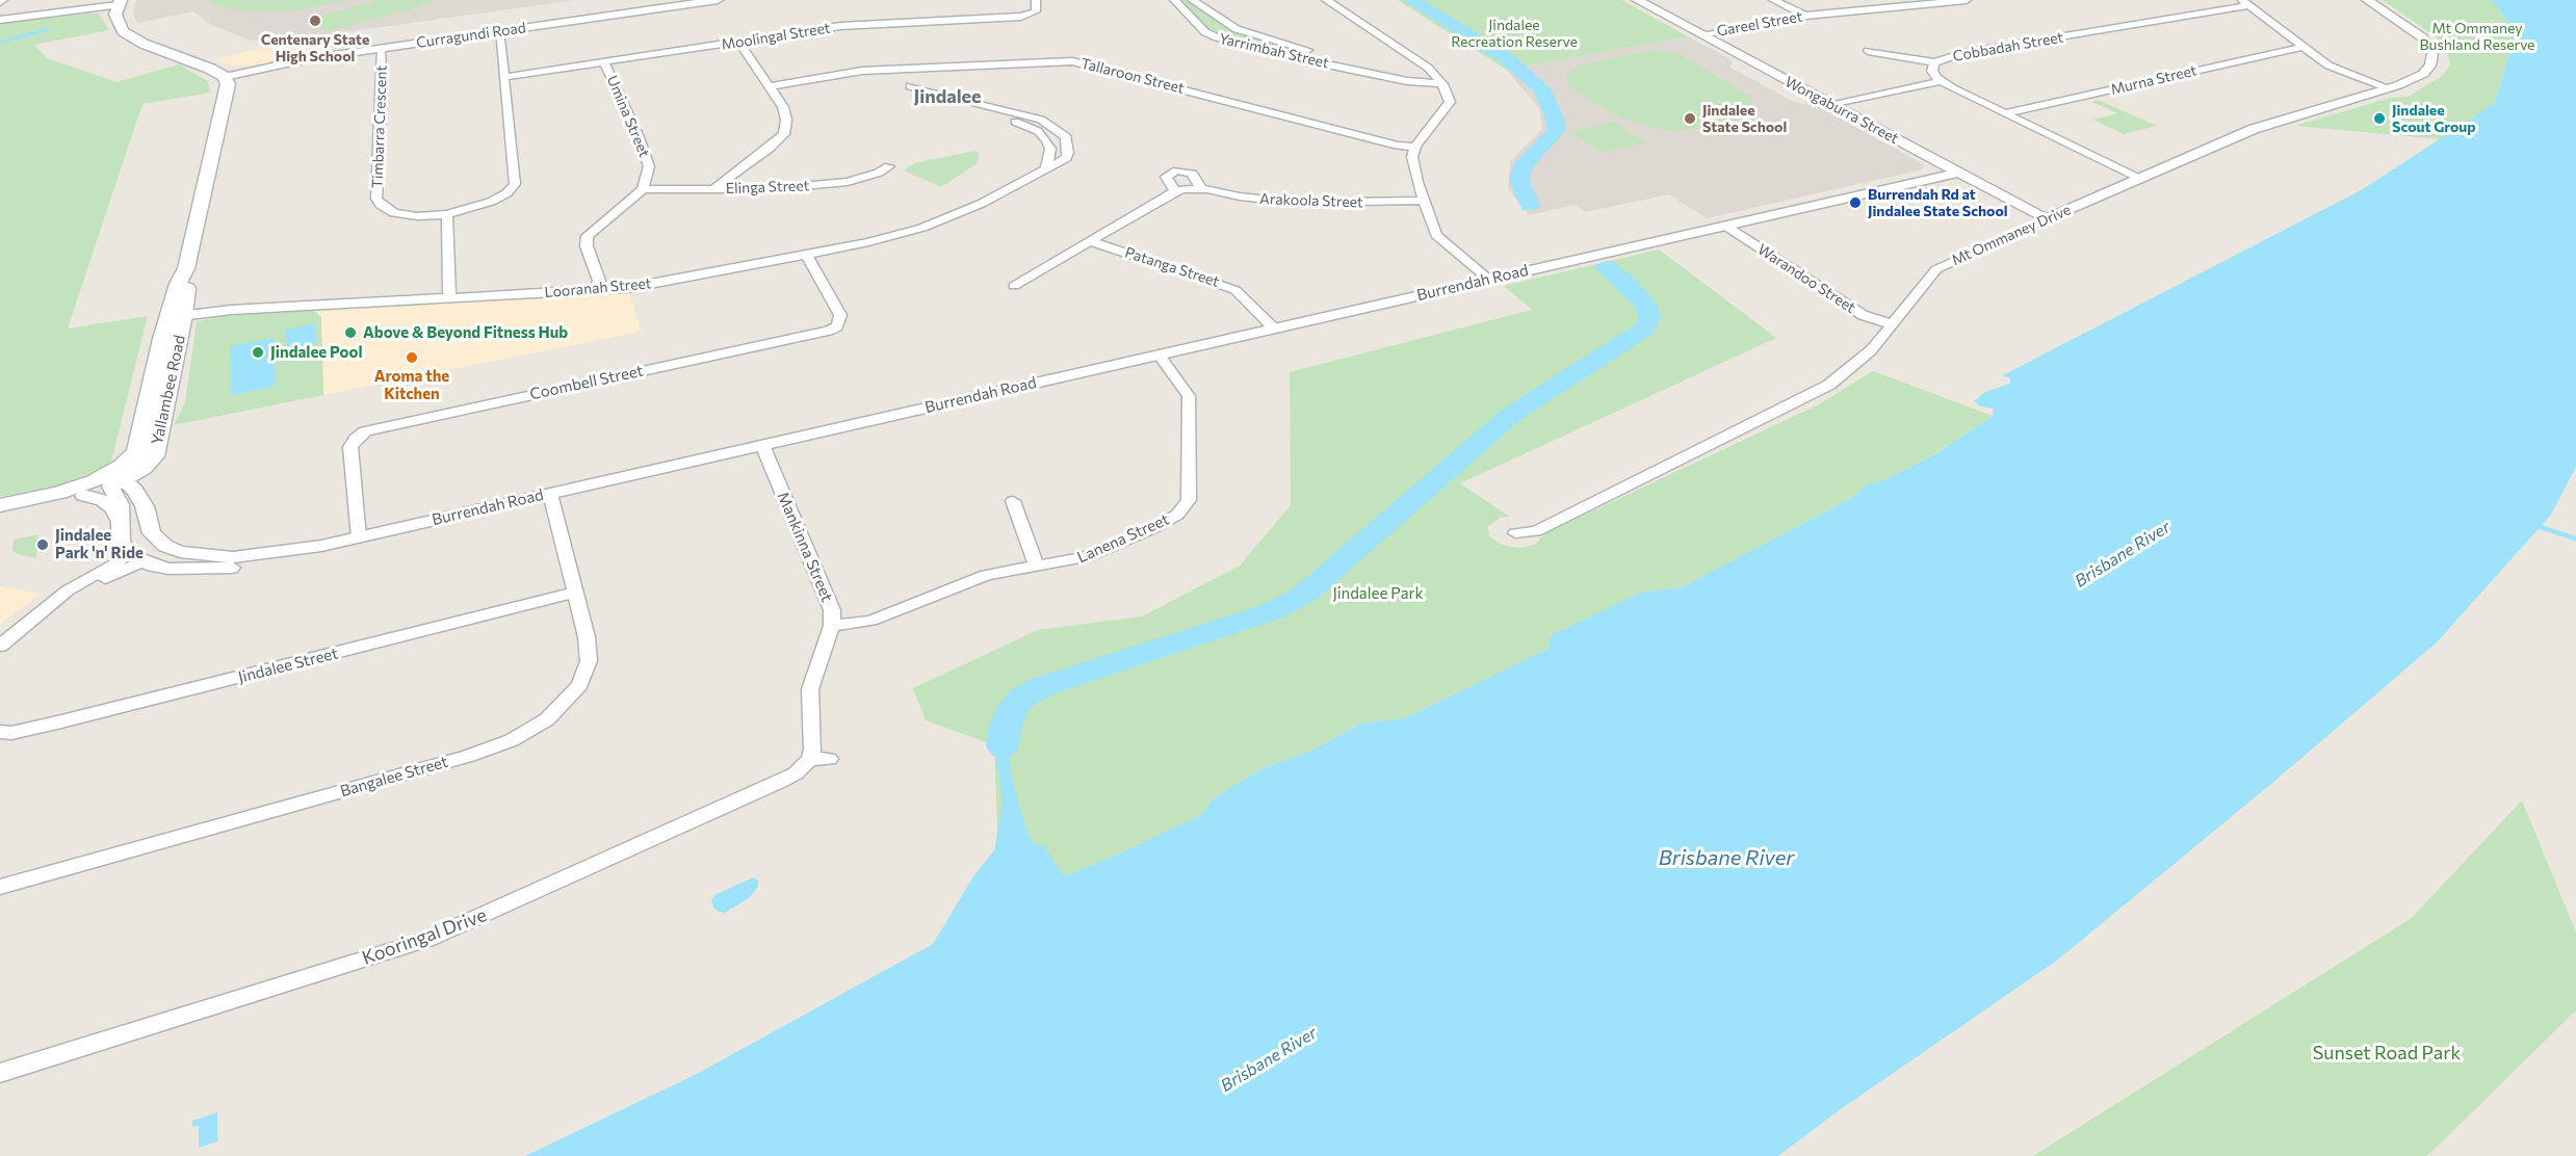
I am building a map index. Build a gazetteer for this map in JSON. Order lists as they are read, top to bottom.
{
  "streets": {
    "main road": ["Yallambee Road"],
    "street": [
      "Gareel Street",
      "Curragundi Road",
      "Moolingal Street",
      "Cobbadah Street",
      "Yarrimbah Street",
      "Tallaroon Street",
      "Murna Street",
      "Wongaburra Street",
      "Umina Street",
      "Timbarra Crescent",
      "Elinga Street",
      "Arakoola Street",
      "Mt Ommaney Drive",
      "Patanga Street",
      "Warandoo Street",
      "Burrendah Road",
      "Looranah Street",
      "Coombell Street",
      "Lanena Street",
      "Mankinna Street",
      "Jindalee Street",
      "Bangalee Street",
      "Kooringal Drive"
    ]
  },
  "crossings": [
    ["Gareel Street", "Wongaburra Street"],
    ["Curragundi Road", "Timbarra Crescent"],
    ["Curragundi Road", "Yallambee Road"],
    ["Moolingal Street", "Umina Street"],
    ["Moolingal Street", "Timbarra Crescent"],
    ["Cobbadah Street", "Murna Street"],
    ["Cobbadah Street", "Mt Ommaney Drive"],
    ["Wongaburra Street", "Mt Ommaney Drive"],
    ["Wongaburra Street", "Burrendah Road"],
    ["Umina Street", "Elinga Street"],
    ["Arakoola Street", "Patanga Street"],
    ["Mt Ommaney Drive", "Warandoo Street"],
    ["Patanga Street", "Burrendah Road"],
    ["Warandoo Street", "Burrendah Road"],
    ["Burrendah Road", "Coombell Street"],
    ["Burrendah Road", "Lanena Street"],
    ["Burrendah Road", "Mankinna Street"],
    ["Burrendah Road", "Bangalee Street"],
    ["Looranah Street", "Coombell Street"],
    ["Looranah Street", "Yallambee Road"],
    ["Lanena Street", "Mankinna Street"],
    ["Mankinna Street", "Kooringal Drive"],
    ["Jindalee Street", "Bangalee Street"]
  ],
  "districts": ["Jindalee"],
  "water": ["Brisbane River"],
  "parks": [
    "Jindalee Recreation Reserve",
    "Mt Ommaney Bushland Reserve",
    "Jindalee Park",
    "Sunset Road Park"
  ],
  "places": [
    "Centenary State High School",
    "Jindalee State School",
    "Jindalee Scout Group",
    "Burrendah Rd at Jindalee State School",
    "Above & Beyond Fitness Hub",
    "Jindalee Pool",
    "Aroma the Kitchen",
    "Jindalee Park 'n' Ride"
  ]
}
